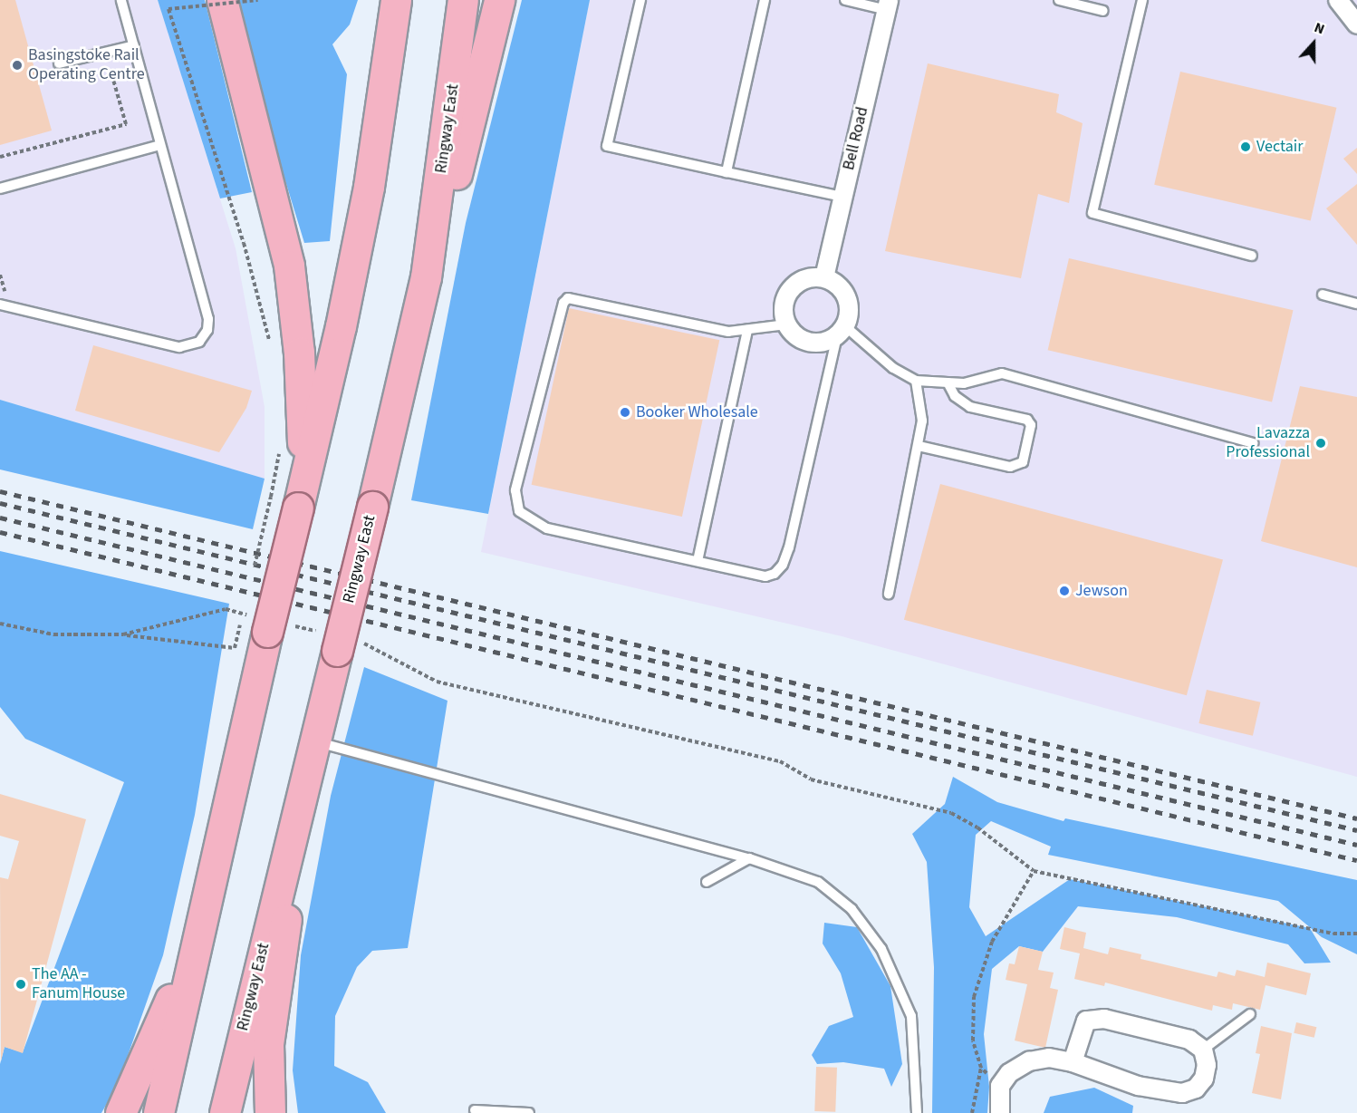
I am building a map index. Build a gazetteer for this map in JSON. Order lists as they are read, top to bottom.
{
  "streets": {
    "highway": ["Ringway East"],
    "street": ["Bell Road"]
  },
  "places": [
    "Basingstoke Rail Operating Centre",
    "Vectair",
    "Booker Wholesale",
    "Lavazza Professional",
    "Jewson",
    "The AA - Fanum House"
  ],
  "north": "top"
}
